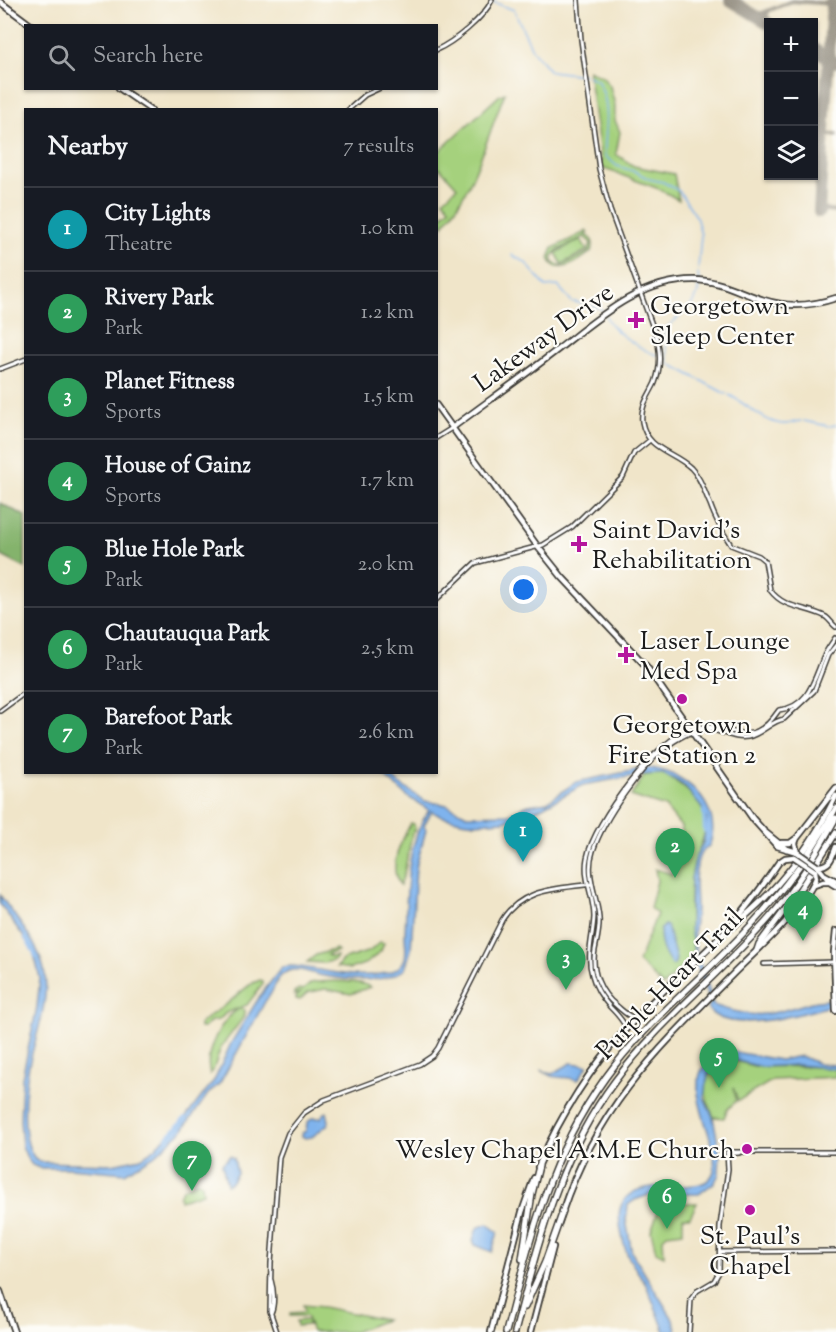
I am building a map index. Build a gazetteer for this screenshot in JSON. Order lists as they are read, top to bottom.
{
  "streets": {
    "highway": ["Purple Heart Trail"],
    "main road": ["Lakeway Drive"]
  },
  "places": {
    "health": ["Georgetown Sleep Center", "Saint David's Rehabilitation", "Laser Lounge Med Spa"],
    "other": ["Georgetown Fire Station 2", "Wesley Chapel A.M.E Church", "St. Paul's Chapel"]
  },
  "page": {
    "map_buttons": ["+", "−"],
    "search": "Search here",
    "heading": ["Nearby", "7 results"],
    "list": [
      {
        "mark": "1",
        "name": "City Lights",
        "note": "Theatre",
        "value": "1.0 km"
      },
      {
        "mark": "2",
        "name": "Rivery Park",
        "note": "Park",
        "value": "1.2 km"
      },
      {
        "mark": "3",
        "name": "Planet Fitness",
        "note": "Sports",
        "value": "1.5 km"
      },
      {
        "mark": "4",
        "name": "House of Gainz",
        "note": "Sports",
        "value": "1.7 km"
      },
      {
        "mark": "5",
        "name": "Blue Hole Park",
        "note": "Park",
        "value": "2.0 km"
      },
      {
        "mark": "6",
        "name": "Chautauqua Park",
        "note": "Park",
        "value": "2.5 km"
      },
      {
        "mark": "7",
        "name": "Barefoot Park",
        "note": "Park",
        "value": "2.6 km"
      }
    ],
    "pins": [
      "1",
      "2",
      "4",
      "3",
      "5",
      "7",
      "6"
    ]
  }
}
